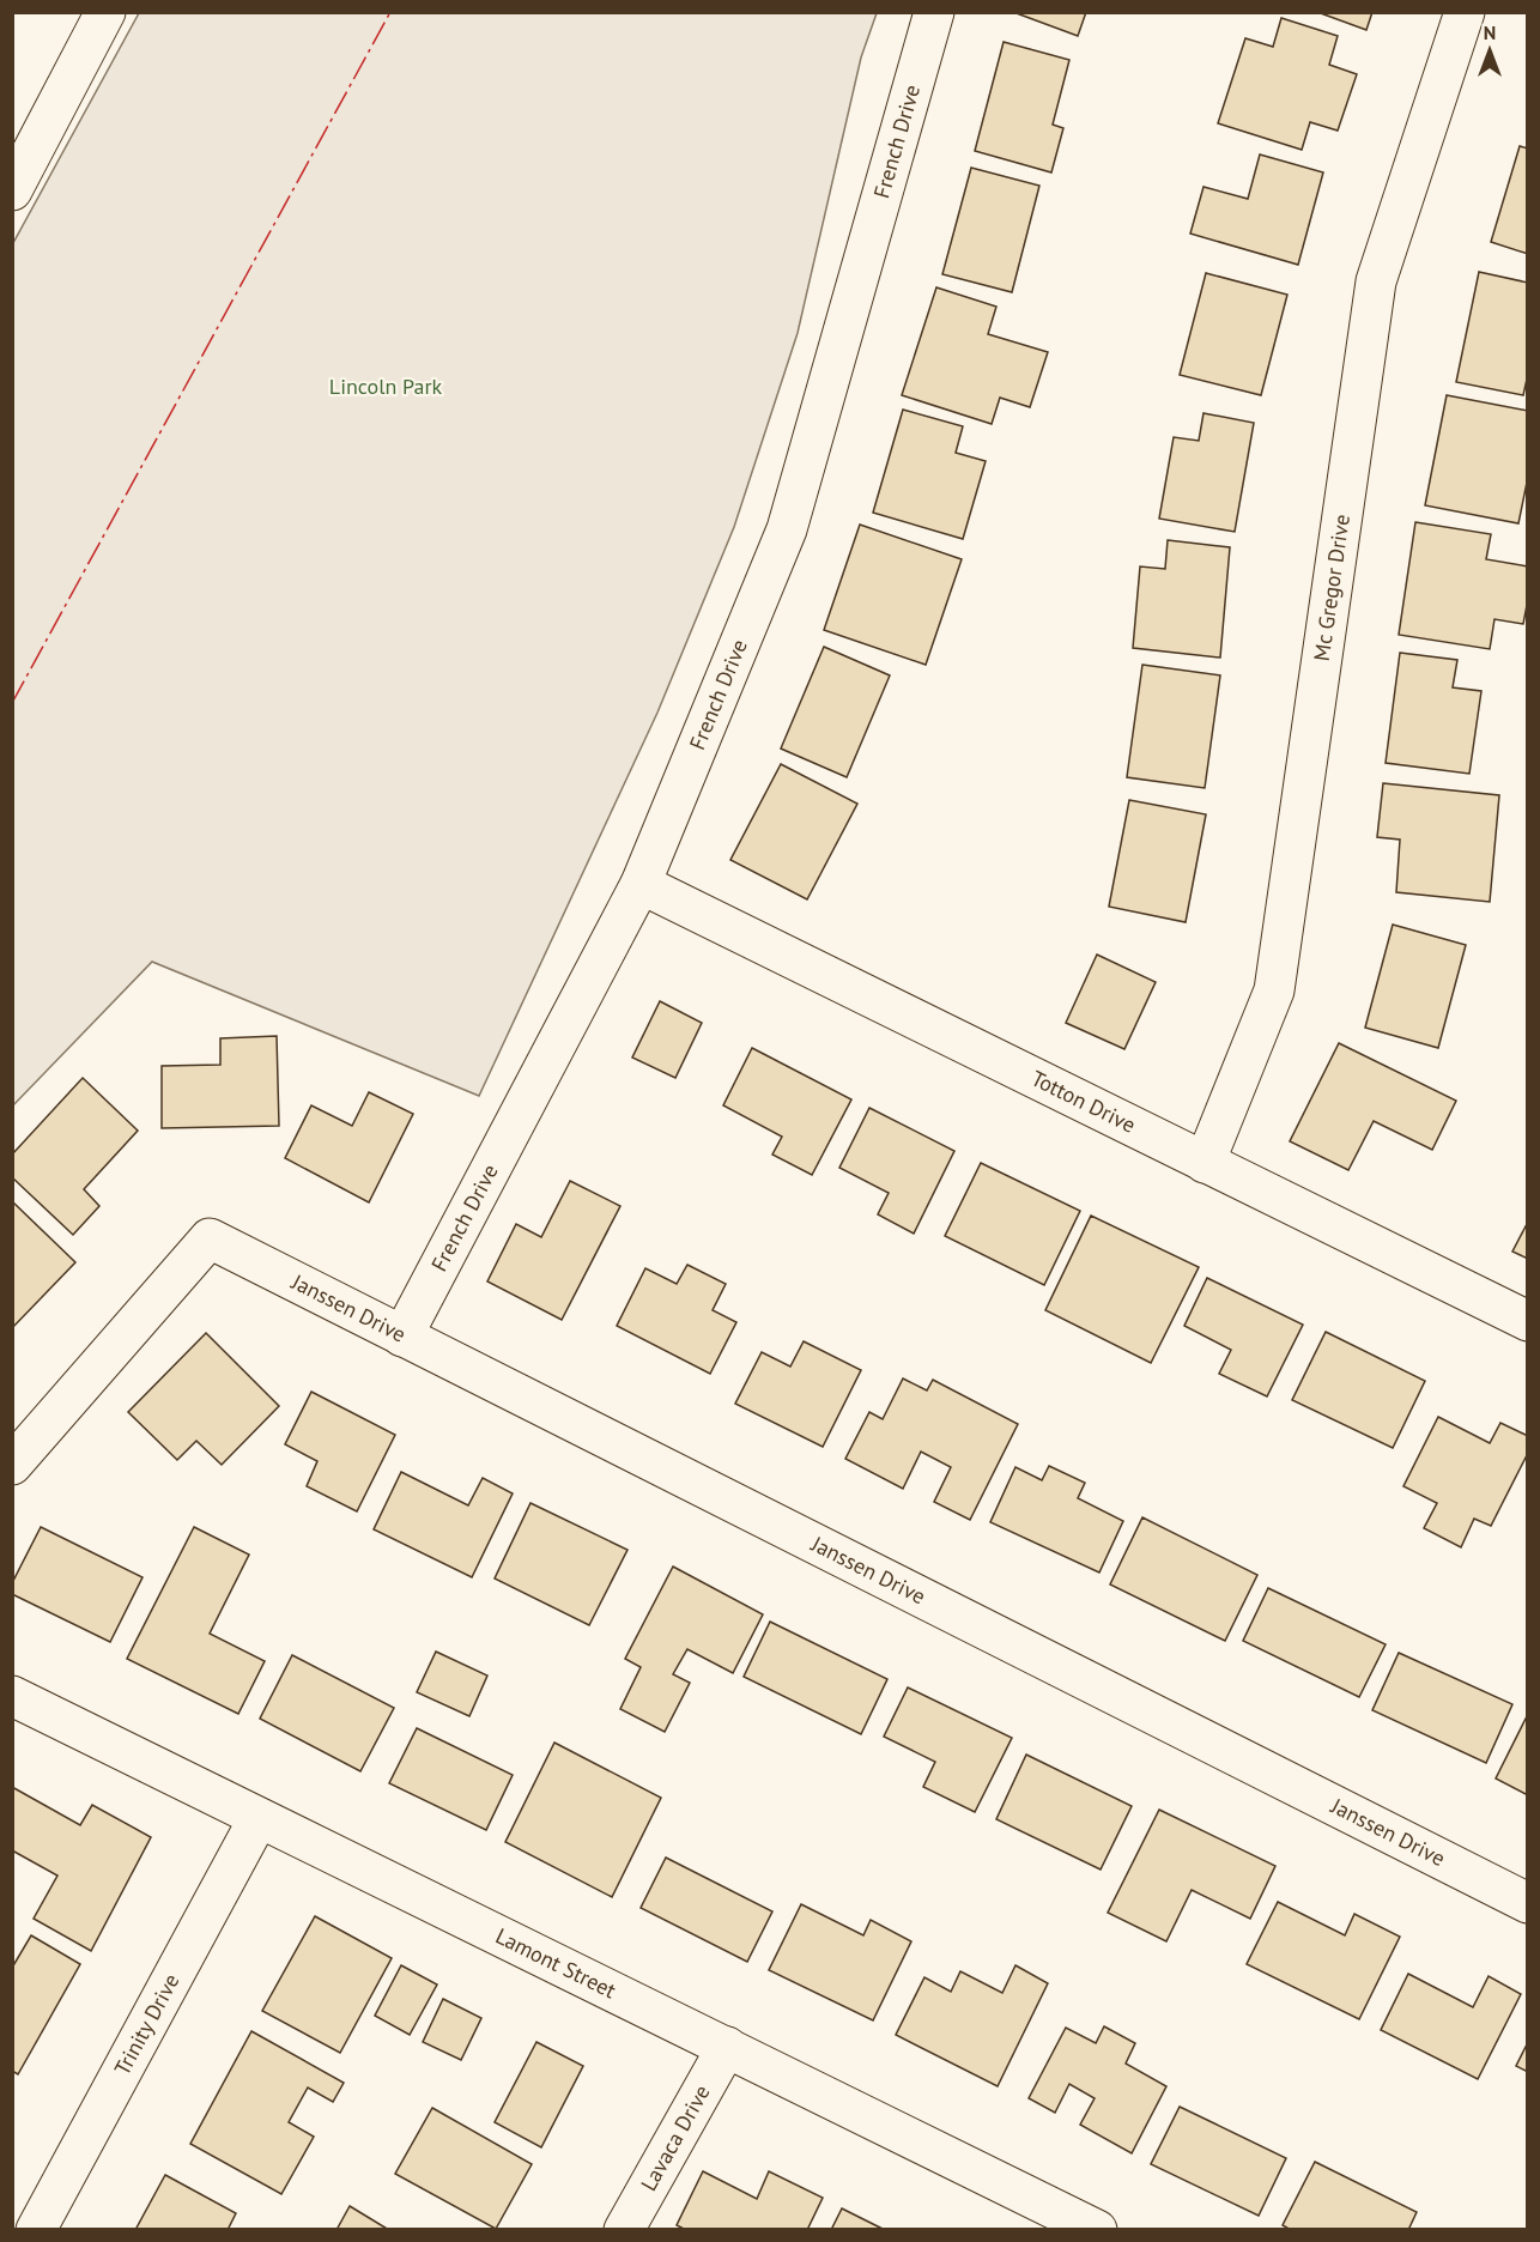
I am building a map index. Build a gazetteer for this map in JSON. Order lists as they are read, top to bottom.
{
  "streets": {
    "street": [
      "French Drive",
      "Mc Gregor Drive",
      "Totton Drive",
      "Janssen Drive",
      "Lamont Street",
      "Trinity Drive",
      "Lavaca Drive"
    ]
  },
  "crossings": [
    ["French Drive", "Totton Drive"],
    ["French Drive", "Janssen Drive"],
    ["Mc Gregor Drive", "Totton Drive"],
    ["Lamont Street", "Trinity Drive"],
    ["Lamont Street", "Lavaca Drive"]
  ],
  "parks": ["Lincoln Park"],
  "north": "top"
}
